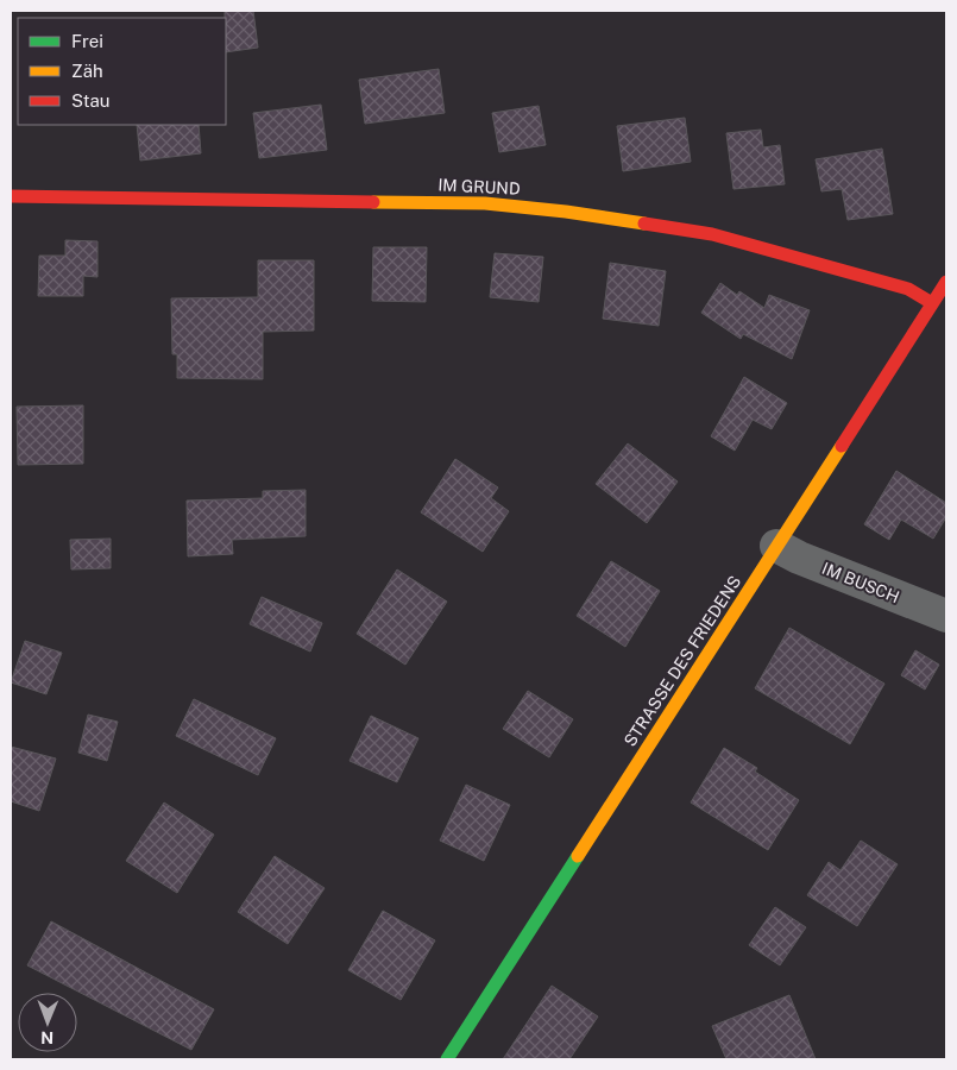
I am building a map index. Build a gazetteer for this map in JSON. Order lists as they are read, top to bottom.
{
  "streets": {
    "street": ["IM GRUND", "IM BUSCH", "STRASSE DES FRIEDENS"]
  },
  "crossings": [
    ["IM GRUND", "STRASSE DES FRIEDENS"],
    ["IM BUSCH", "STRASSE DES FRIEDENS"]
  ],
  "legend": ["Frei", "Zäh", "Stau"],
  "north": "bottom"
}
